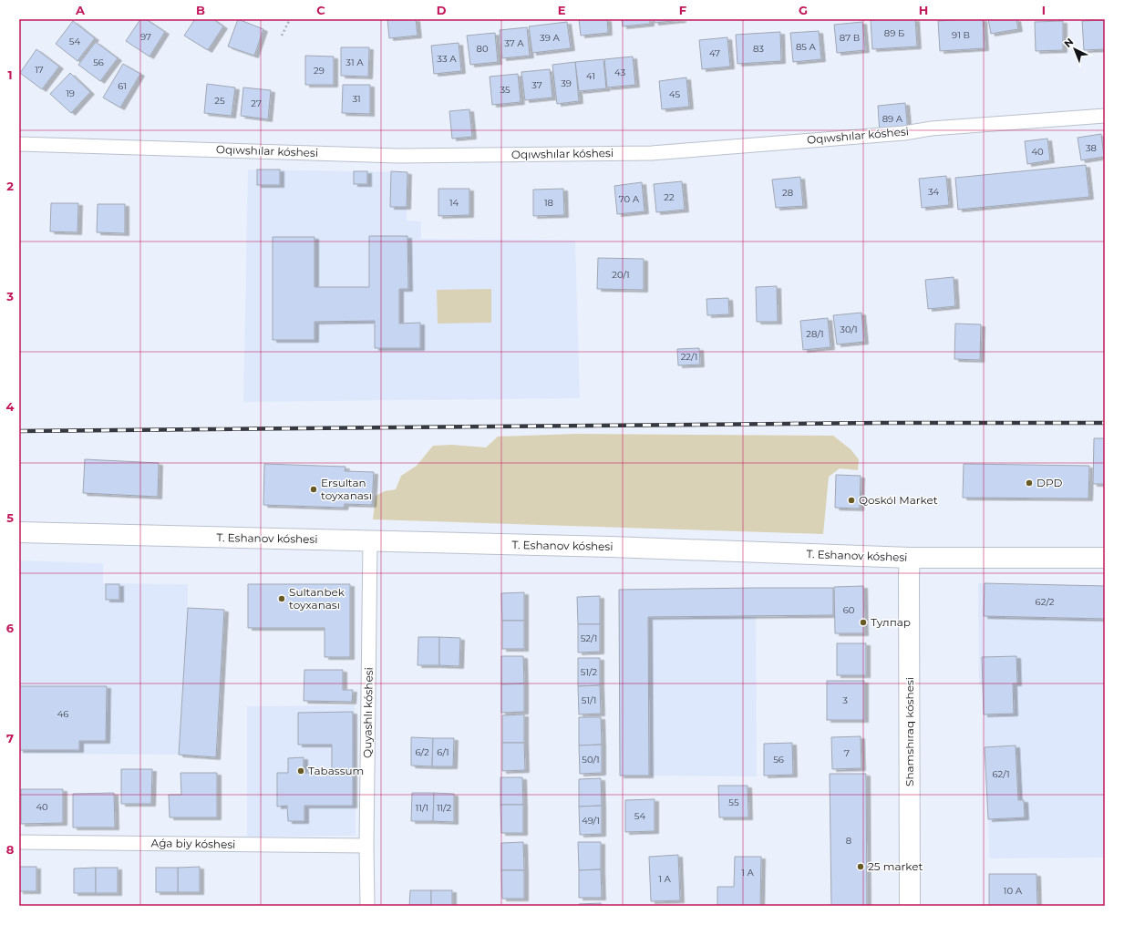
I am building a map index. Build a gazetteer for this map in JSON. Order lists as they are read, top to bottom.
{
  "streets": {
    "main road": ["T. Eshanov kóshesi", "Shamshıraq kóshesi"],
    "street": ["Oqıwshılar kóshesi", "Quyashlı kóshesi", "Aǵa biy kóshesi"]
  },
  "crossings": [
    ["T. Eshanov kóshesi", "Quyashlı kóshesi"],
    ["T. Eshanov kóshesi", "Shamshıraq kóshesi"],
    ["Quyashlı kóshesi", "Aǵa biy kóshesi"]
  ],
  "places": [
    "DPD",
    "Ersultan toyxanası",
    "Qoskól Market",
    "Sultanbek toyxanası",
    "Тулпар",
    "Tabassum",
    "25 market"
  ],
  "house_numbers": [
    "89 Б",
    "91 В",
    "97",
    "39 А",
    "87 В",
    "54",
    "37 А",
    "85 А",
    "80",
    "83",
    "47",
    "33 А",
    "56",
    "31 А",
    "17",
    "29",
    "43",
    "41",
    "39",
    "37",
    "61",
    "35",
    "19",
    "45",
    "31",
    "25",
    "27",
    "89 А",
    "38",
    "40",
    "34",
    "28",
    "22",
    "70 А",
    "14",
    "18",
    "20/1",
    "30/1",
    "28/1",
    "22/1",
    "62/2",
    "60",
    "52/1",
    "51/2",
    "51/1",
    "3",
    "46",
    "6/2",
    "6/1",
    "7",
    "50/1",
    "56",
    "62/1",
    "55",
    "40",
    "11/1",
    "11/2",
    "54",
    "49/1",
    "8",
    "1 А",
    "1 А",
    "10 А"
  ],
  "north": "top left",
  "grid": {
    "columns": [
      "A",
      "B",
      "C",
      "D",
      "E",
      "F",
      "G",
      "H",
      "I"
    ],
    "rows": [
      "1",
      "2",
      "3",
      "4",
      "5",
      "6",
      "7",
      "8"
    ]
  }
}
